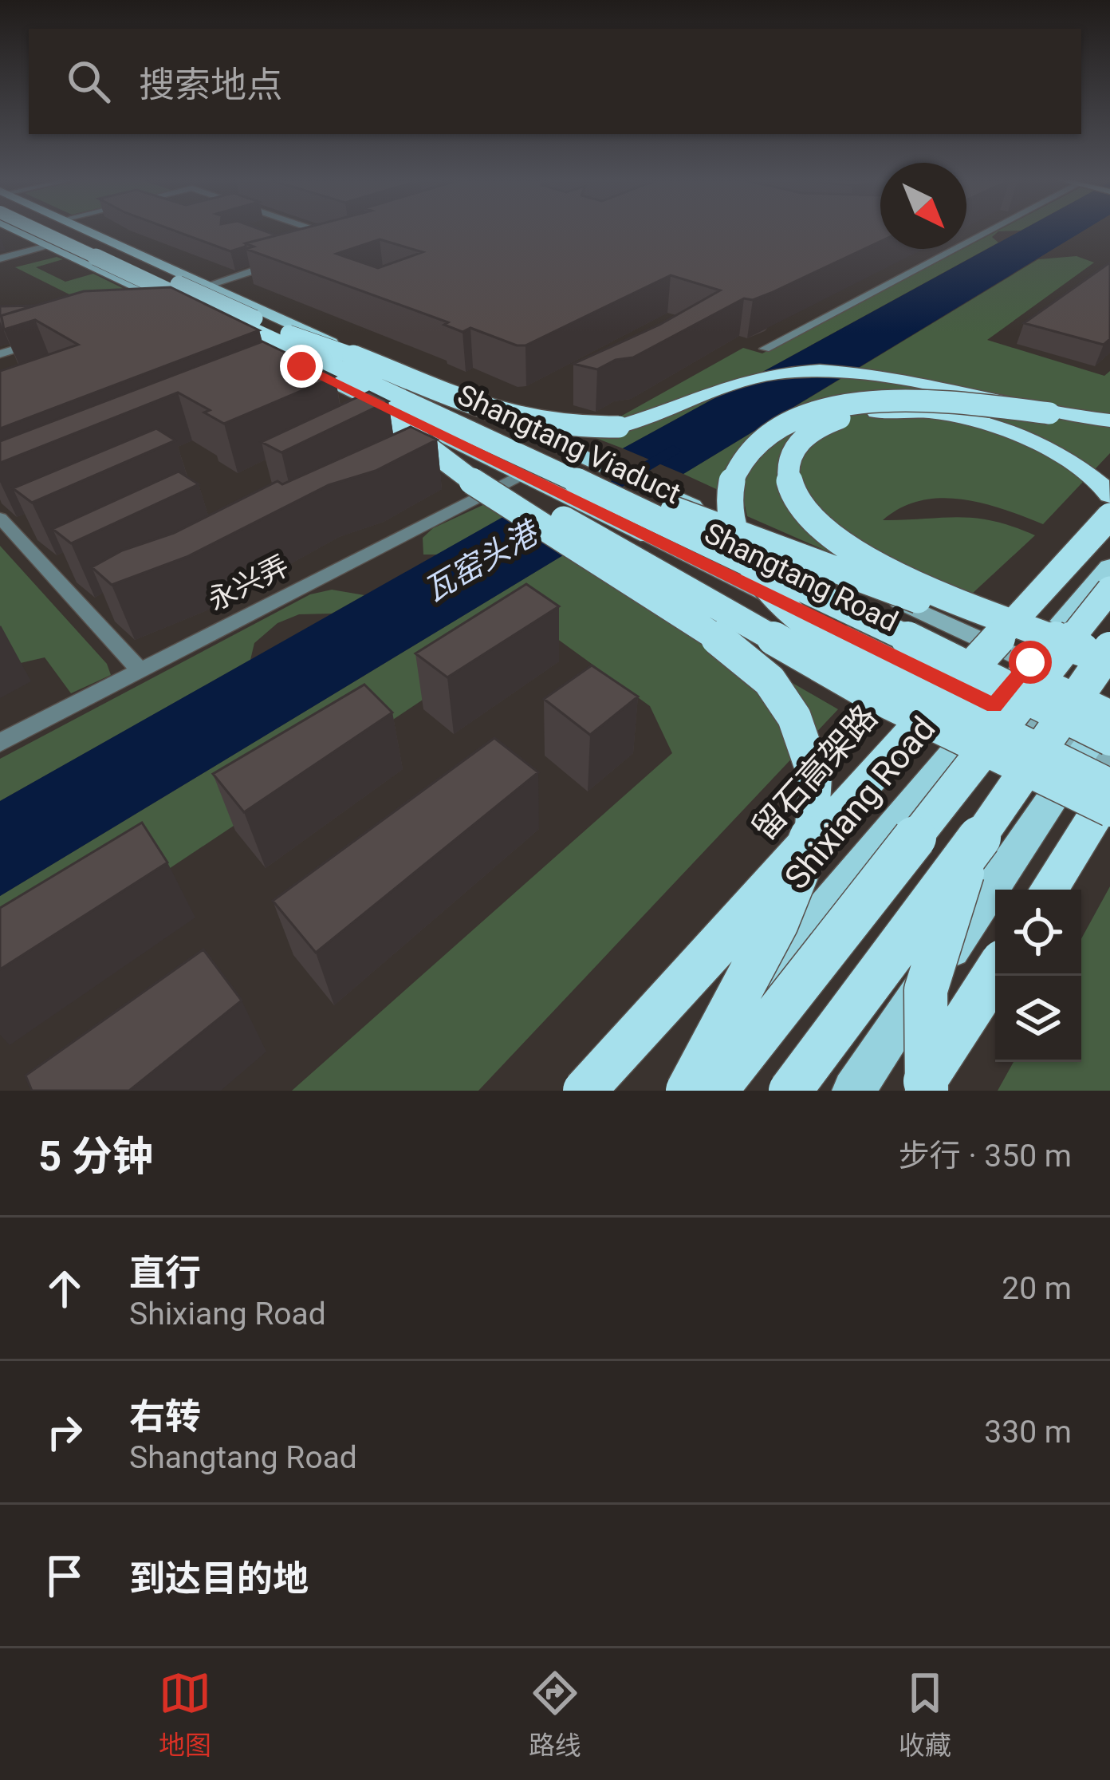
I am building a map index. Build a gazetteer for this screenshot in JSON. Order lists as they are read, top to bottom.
{
  "streets": {
    "highway": ["Shangtang Viaduct", "留石高架路"],
    "main road": ["Shangtang Road", "Shixiang Road"],
    "street": ["永兴弄"]
  },
  "crossings": [
    ["Shangtang Viaduct", "Shangtang Road"],
    ["Shangtang Road", "永兴弄"],
    ["Shangtang Road", "Shixiang Road"]
  ],
  "water": ["瓦窑头港"],
  "north": "bottom right",
  "page": {
    "search": "搜索地点",
    "heading": ["5 分钟", "步行 · 350 m"],
    "list": [
      ["直行", "Shixiang Road", "20 m"],
      ["右转", "Shangtang Road", "330 m"],
      "到达目的地"
    ],
    "nav": ["地图", "路线", "收藏"]
  }
}
